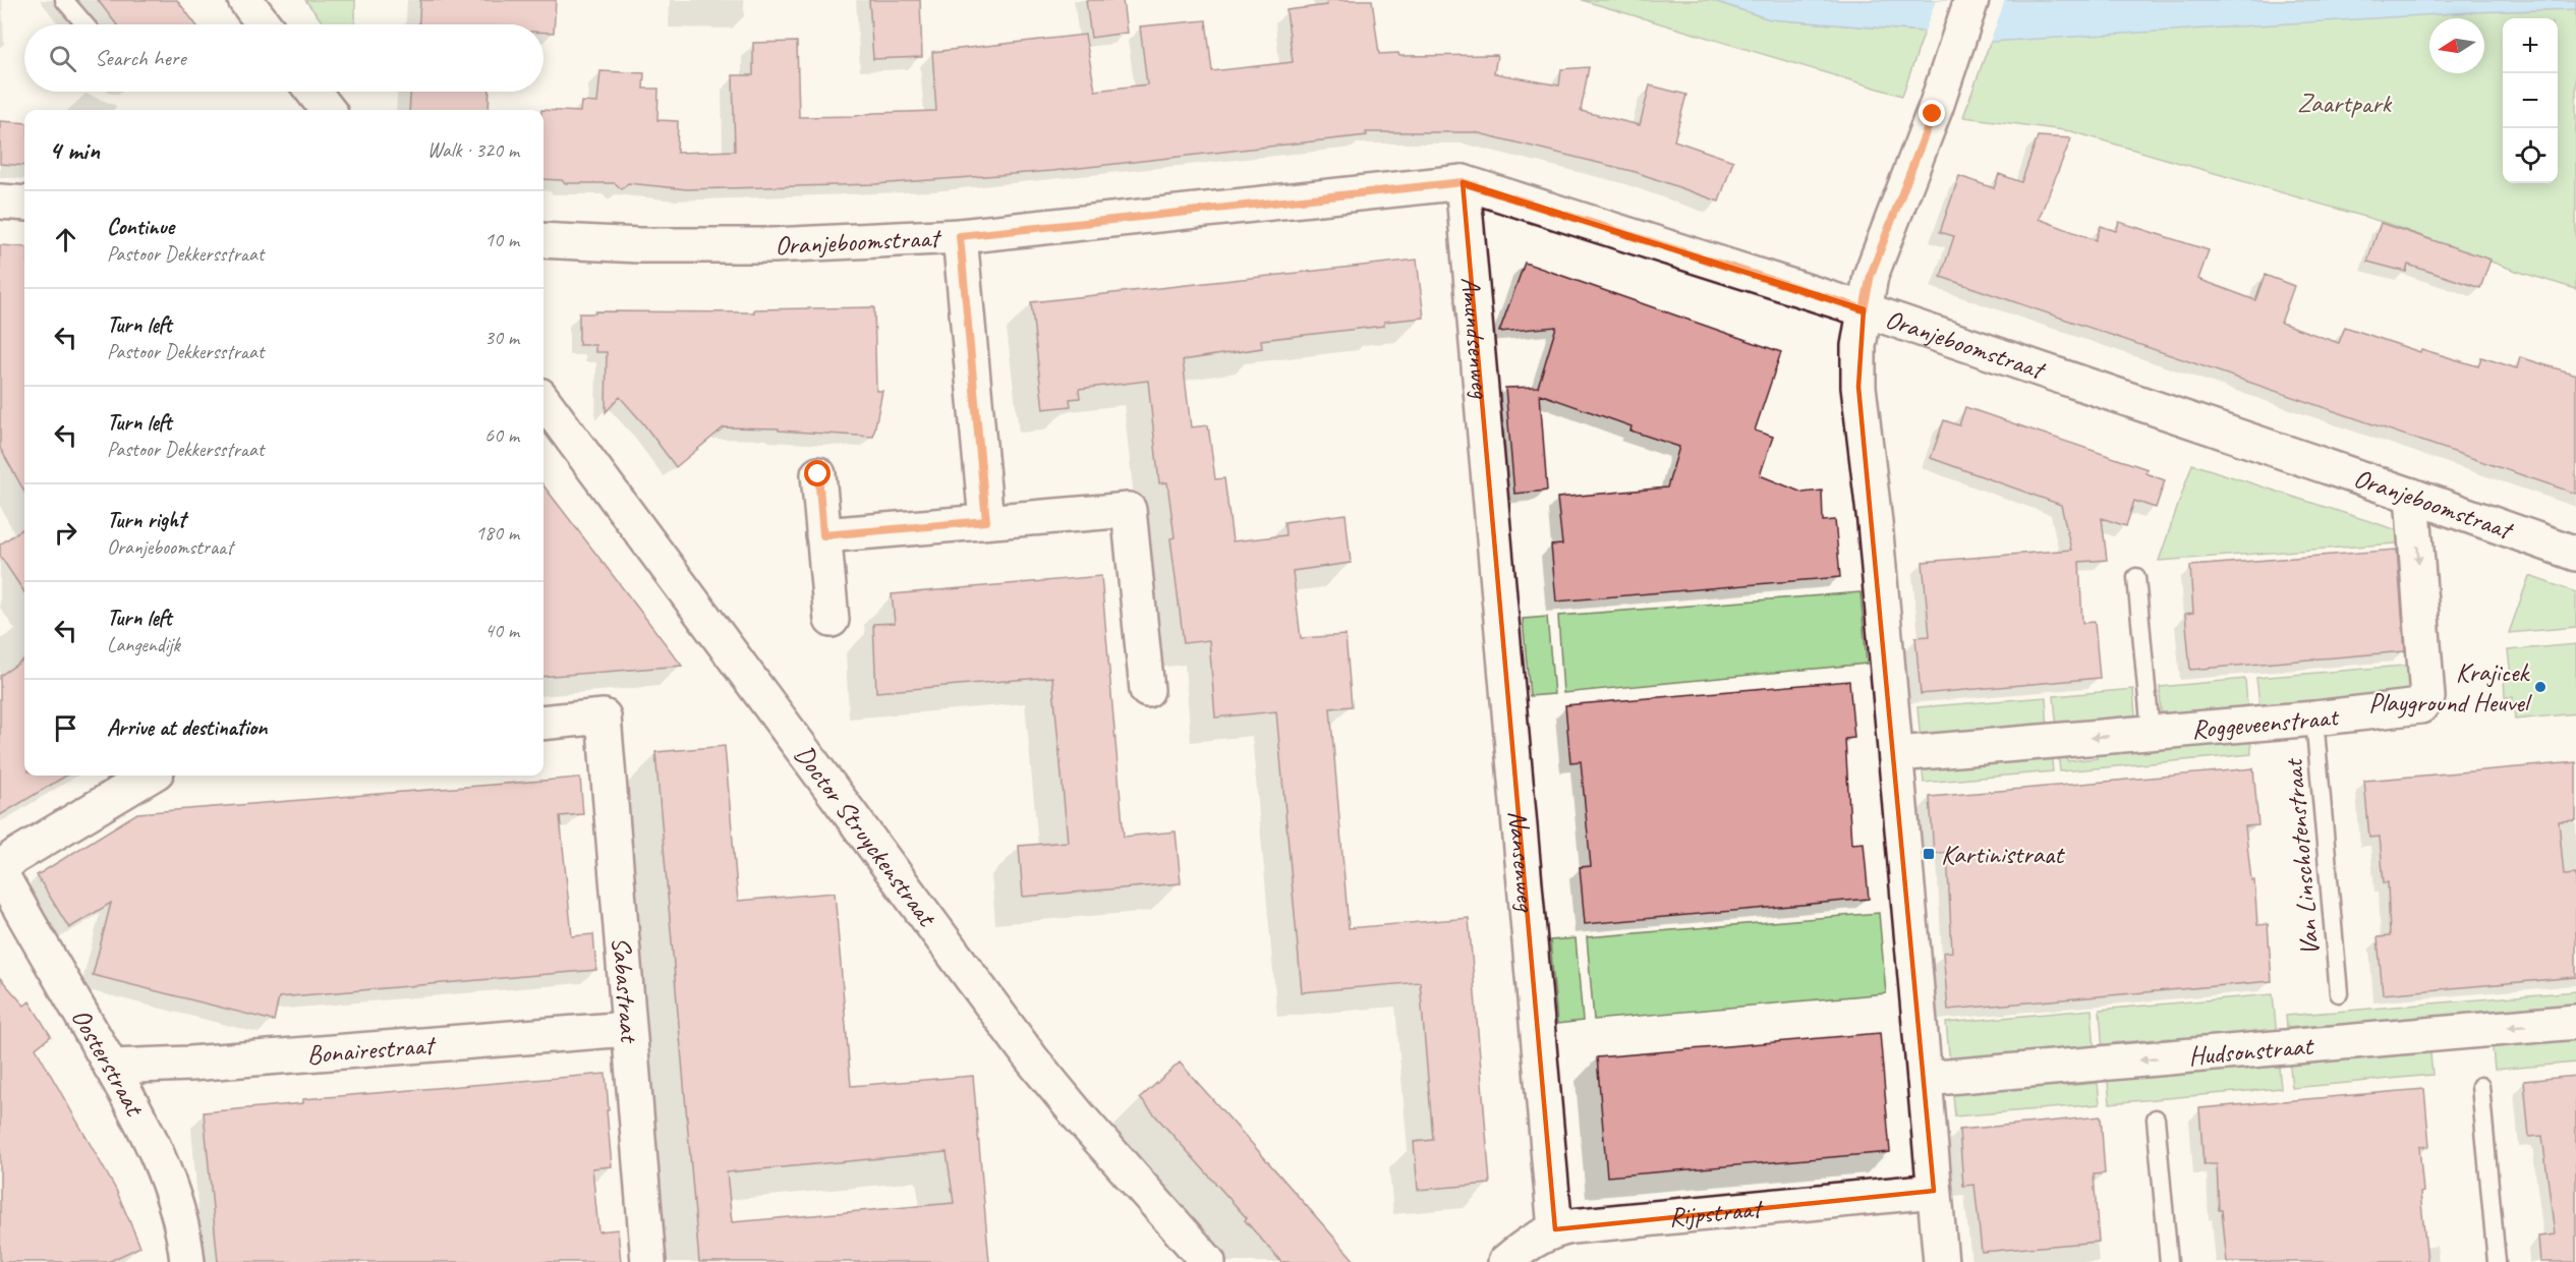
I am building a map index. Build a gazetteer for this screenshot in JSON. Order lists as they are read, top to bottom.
{
  "streets": {
    "street": [
      "Oranjeboomstraat",
      "Amundsenweg",
      "Roggeveenstraat",
      "Doctor Struyckenstraat",
      "Nansenweg",
      "Sabastraat",
      "Bonairestraat",
      "Hudsonstraat",
      "Oosterstraat",
      "Rijpstraat"
    ],
    "lane": ["Van Linschotenstraat"]
  },
  "crossings": [
    ["Oranjeboomstraat", "Amundsenweg"],
    ["Oranjeboomstraat", "Roggeveenstraat"],
    ["Amundsenweg", "Nansenweg"],
    ["Roggeveenstraat", "Van Linschotenstraat"],
    ["Nansenweg", "Rijpstraat"],
    ["Sabastraat", "Bonairestraat"],
    ["Bonairestraat", "Oosterstraat"]
  ],
  "one_way": ["Hudsonstraat"],
  "parks": ["Zaartpark"],
  "places": {
    "other": ["Krajicek Playground Heuvel"],
    "transit": ["Kartinistraat"]
  },
  "north": "left",
  "page": {
    "map_buttons": ["+", "−"],
    "search": "Search here",
    "heading": ["4 min", "Walk · 320 m"],
    "list": [
      ["Continue", "Pastoor Dekkersstraat", "10 m"],
      ["Turn left", "Pastoor Dekkersstraat", "30 m"],
      ["Turn left", "Pastoor Dekkersstraat", "60 m"],
      ["Turn right", "Oranjeboomstraat", "180 m"],
      ["Turn left", "Langendijk", "40 m"],
      "Arrive at destination"
    ]
  }
}
